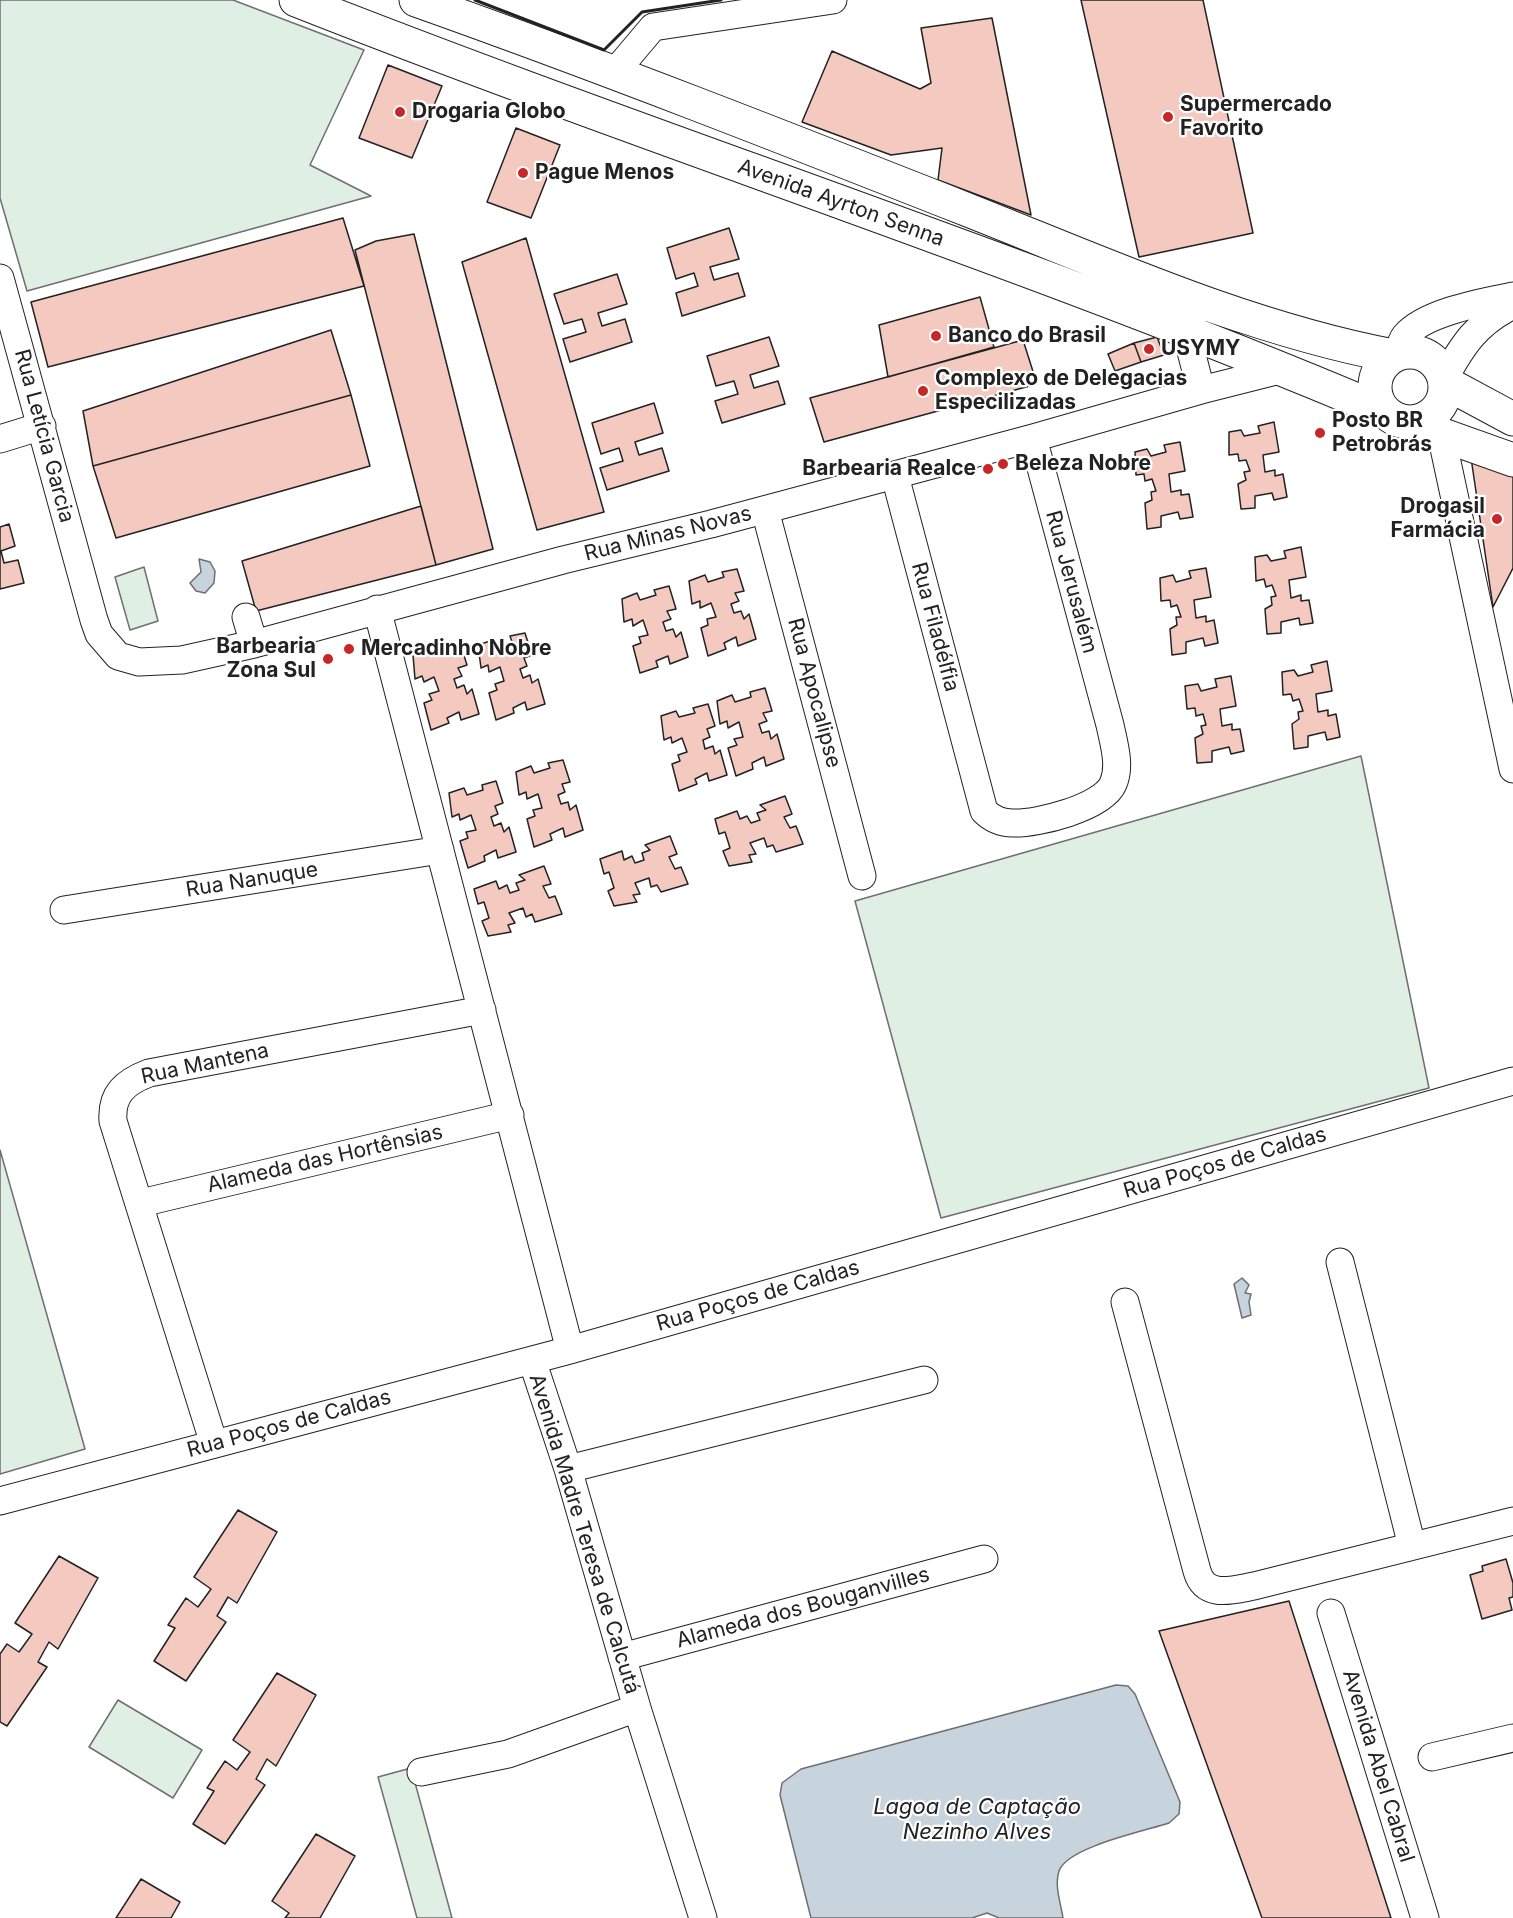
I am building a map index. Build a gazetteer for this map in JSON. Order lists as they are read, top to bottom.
{
  "streets": {
    "main road": ["Avenida Ayrton Senna"],
    "street": [
      "Rua Letícia Garcia",
      "Rua Minas Novas",
      "Rua Jerusalém",
      "Rua Filadélfia",
      "Rua Apocalipse",
      "Rua Nanuque",
      "Rua Mantena",
      "Alameda das Hortênsias",
      "Rua Poços de Caldas",
      "Avenida Madre Teresa de Calcutá",
      "Alameda dos Bouganvilles",
      "Avenida Abel Cabral"
    ]
  },
  "crossings": [
    ["Avenida Ayrton Senna", "Rua Minas Novas"],
    ["Rua Letícia Garcia", "Rua Minas Novas"],
    ["Rua Minas Novas", "Rua Jerusalém"],
    ["Rua Minas Novas", "Rua Filadélfia"],
    ["Rua Minas Novas", "Rua Apocalipse"],
    ["Rua Jerusalém", "Rua Filadélfia"],
    ["Rua Mantena", "Alameda das Hortênsias"],
    ["Rua Mantena", "Rua Poços de Caldas"],
    ["Rua Poços de Caldas", "Avenida Madre Teresa de Calcutá"],
    ["Avenida Madre Teresa de Calcutá", "Alameda dos Bouganvilles"]
  ],
  "water": ["Lagoa de Captação Nezinho Alves"],
  "places": [
    "Drogaria Globo",
    "Supermercado Favorito",
    "Pague Menos",
    "Banco do Brasil",
    "USYMY",
    "Complexo de Delegacias Especilizadas",
    "Posto BR Petrobrás",
    "Beleza Nobre",
    "Barbearia Realce",
    "Drogasil Farmácia",
    "Mercadinho Nobre",
    "Barbearia Zona Sul"
  ]
}
